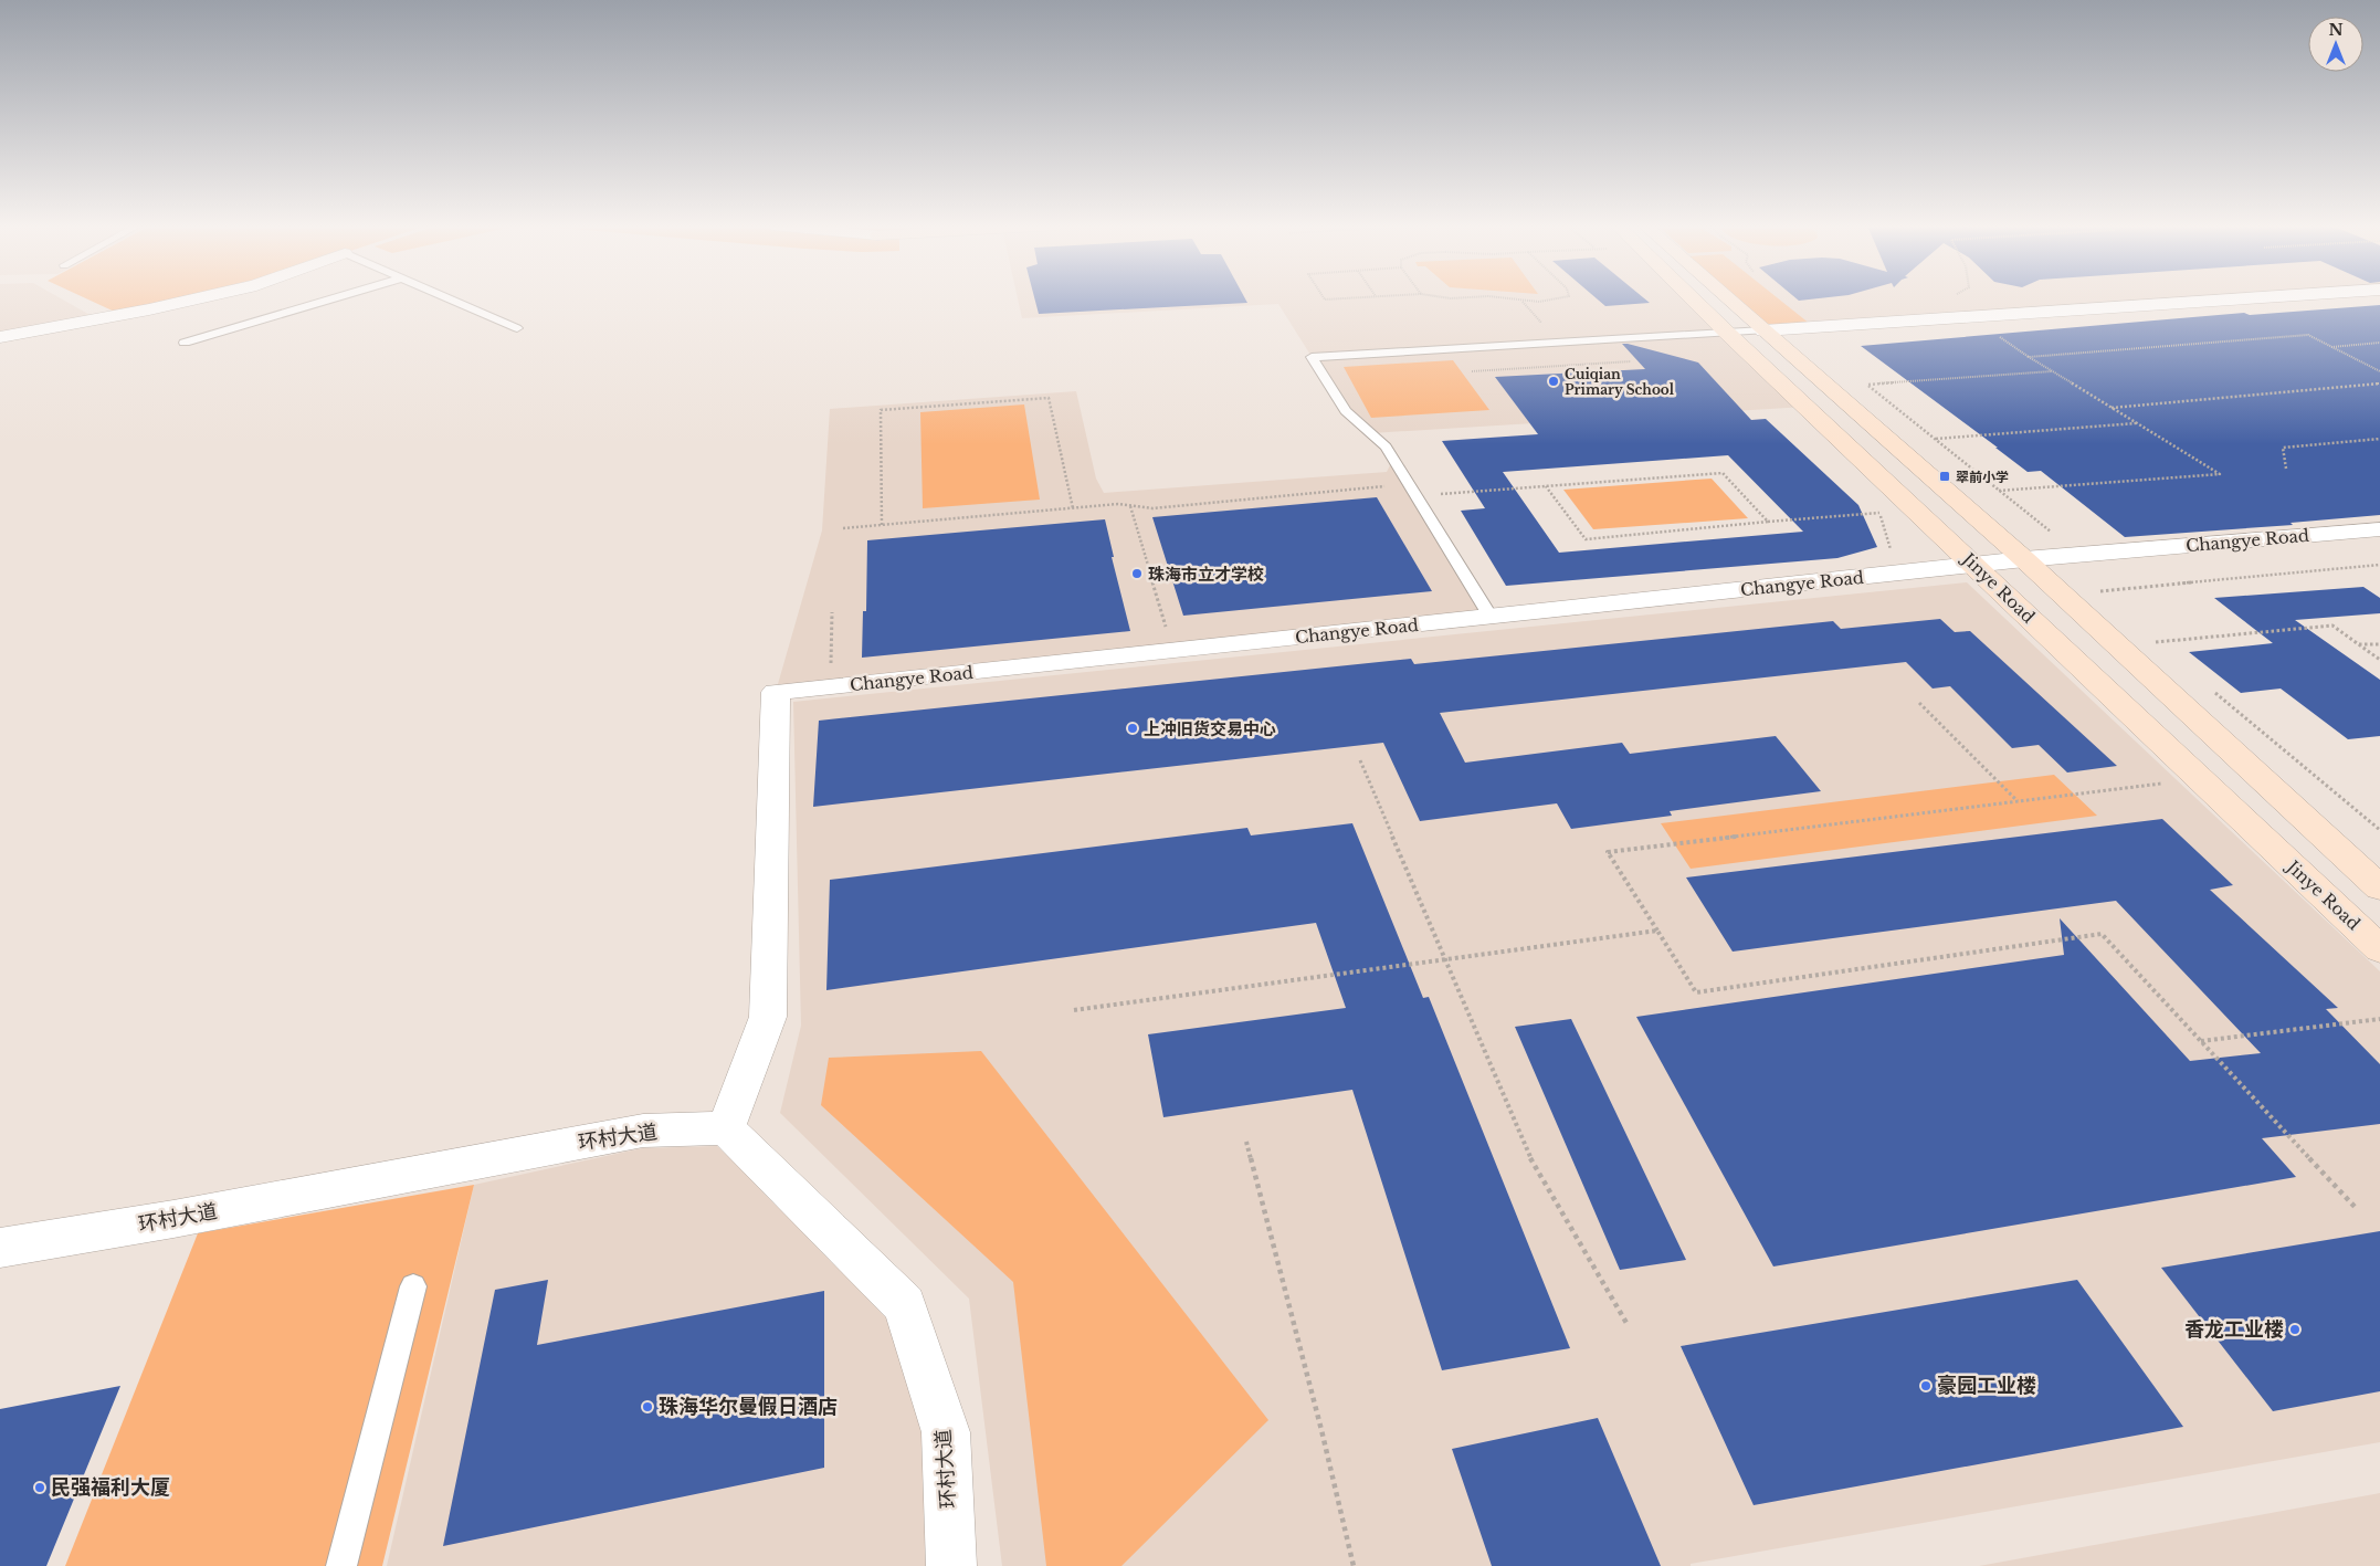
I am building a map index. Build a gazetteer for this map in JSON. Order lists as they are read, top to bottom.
{
  "streets": {
    "main road": ["Jinye Road"],
    "street": ["Changye Road", "环村大道"]
  },
  "crossings": [
    ["Changye Road", "Jinye Road"],
    ["Changye Road", "环村大道"]
  ],
  "places": {
    "other": [
      "Cuiqian Primary School",
      "珠海市立才学校",
      "上冲旧货交易中心",
      "香龙工业楼",
      "豪园工业楼",
      "珠海华尔曼假日酒店",
      "民强福利大厦"
    ],
    "transit": ["翠前小学"]
  },
  "north": "top"
}
